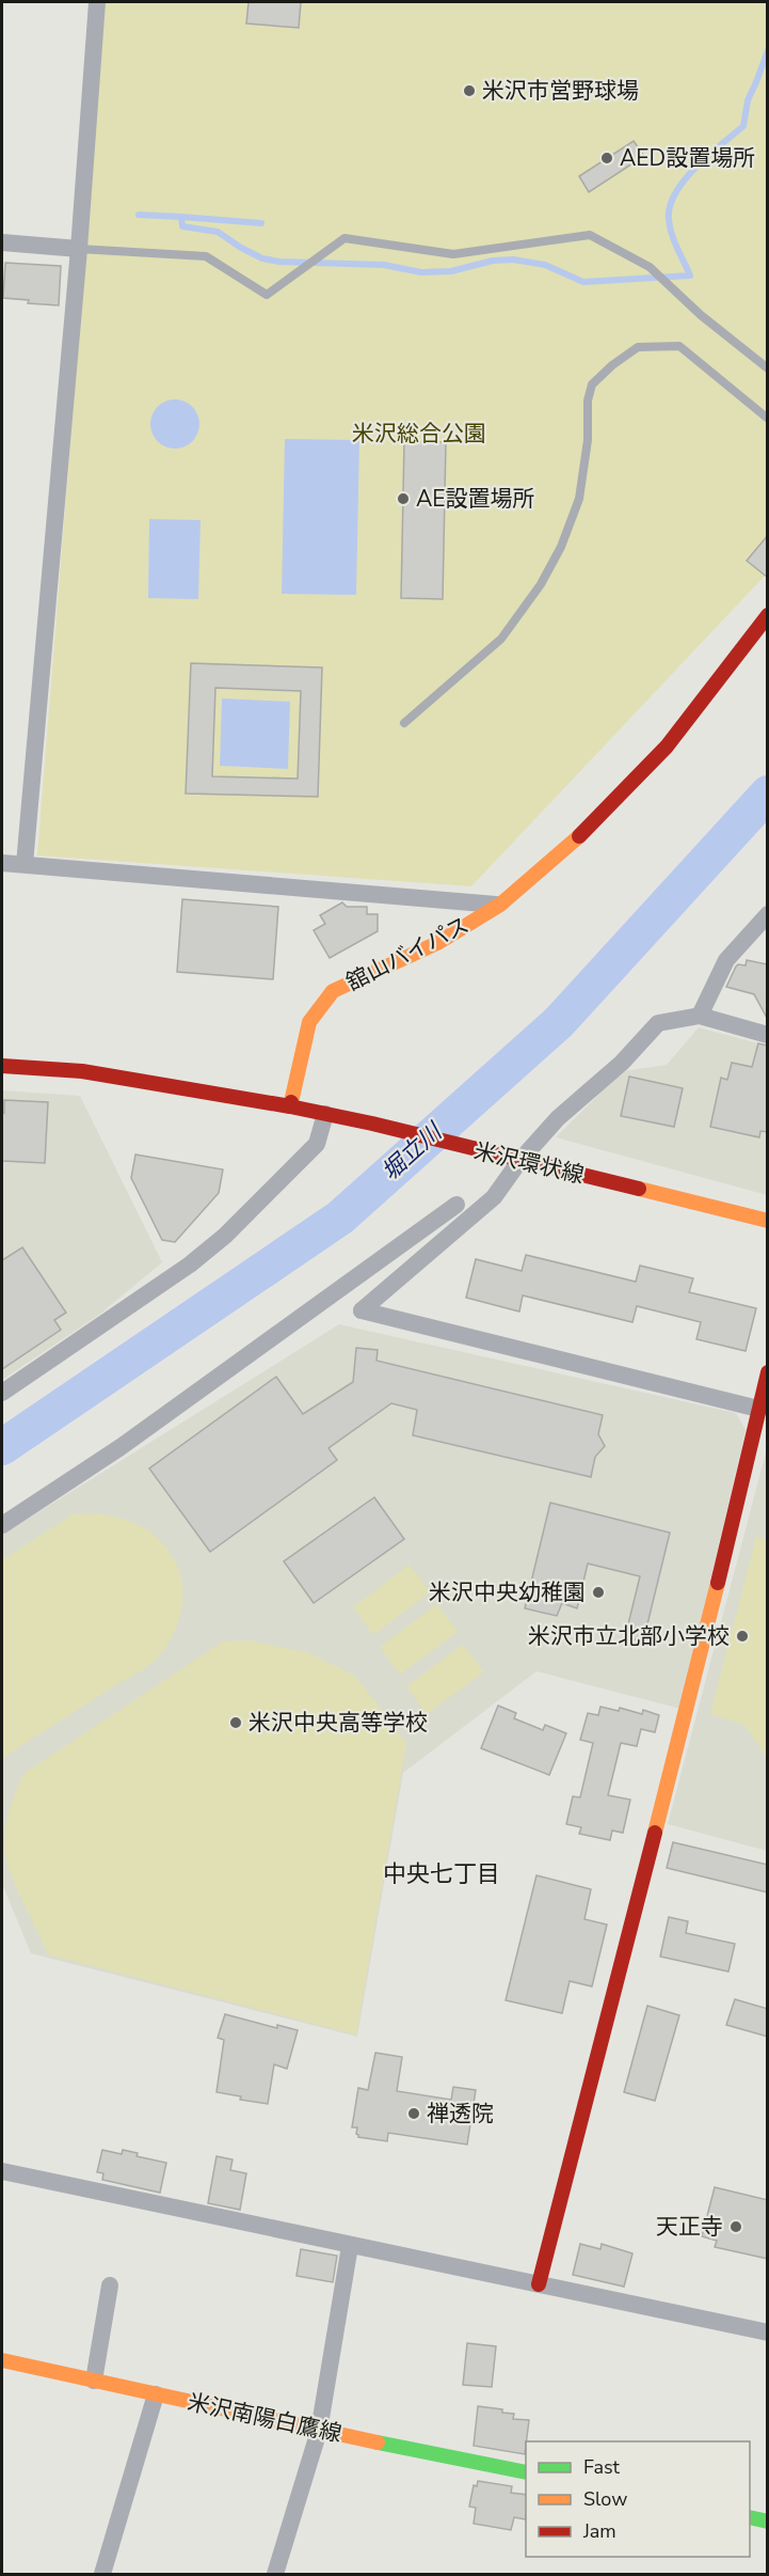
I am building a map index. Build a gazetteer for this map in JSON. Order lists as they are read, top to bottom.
{
  "streets": {
    "main road": ["舘山バイパス", "米沢環状線", "米沢南陽白鷹線"]
  },
  "crossings": [
    ["舘山バイパス", "米沢環状線"]
  ],
  "districts": ["中央七丁目"],
  "water": ["堀立川"],
  "parks": ["米沢総合公園"],
  "places": [
    "米沢市営野球場",
    "AED設置場所",
    "AE設置場所",
    "米沢中央幼稚園",
    "米沢市立北部小学校",
    "米沢中央高等学校",
    "禅透院",
    "天正寺"
  ],
  "legend": ["Fast", "Slow", "Jam"]
}
